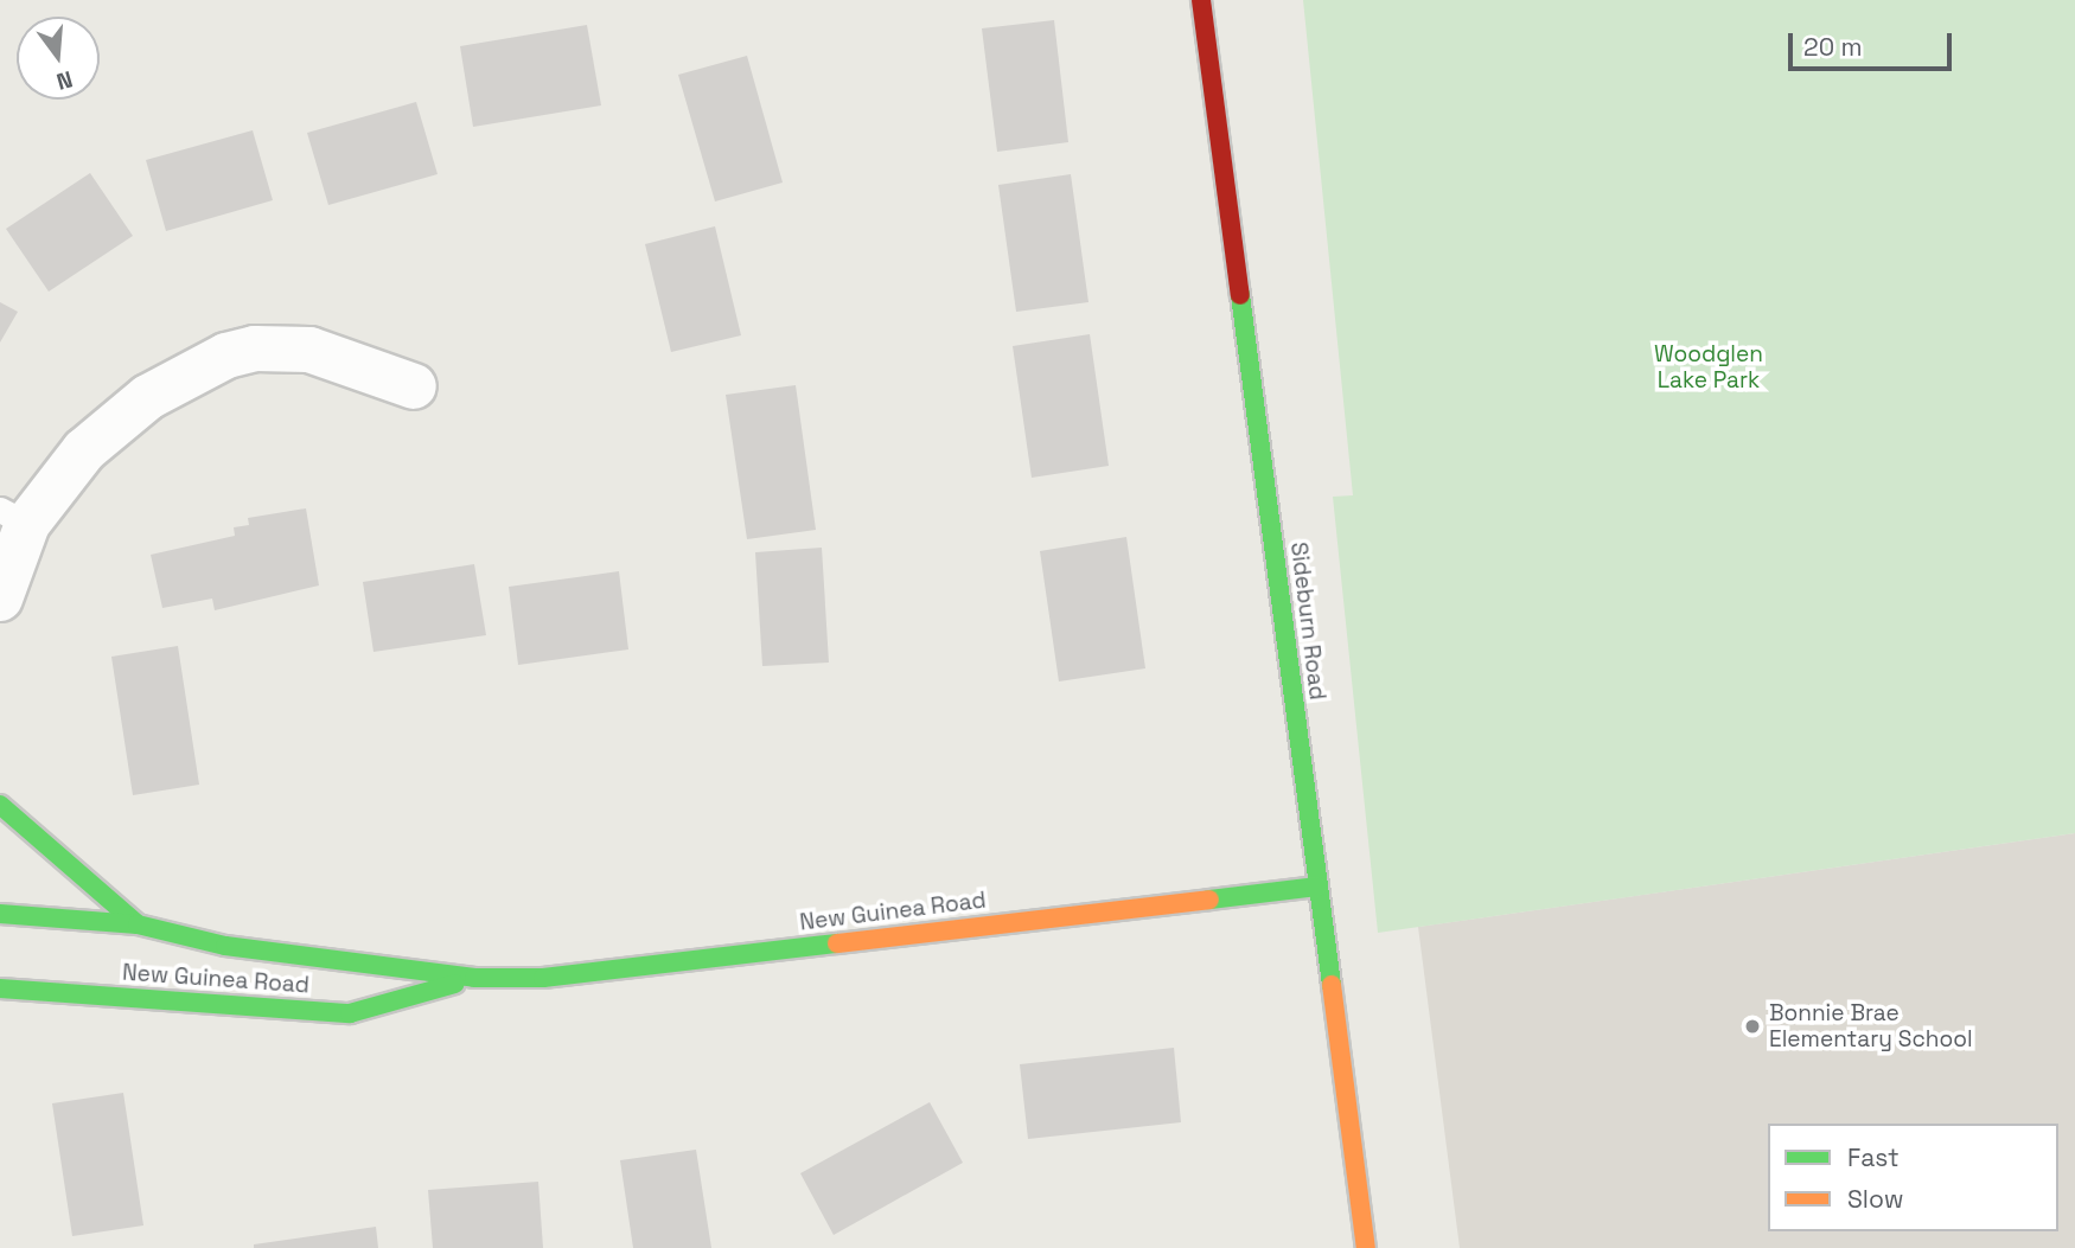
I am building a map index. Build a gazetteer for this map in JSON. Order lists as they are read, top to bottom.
{
  "streets": {
    "street": ["Sideburn Road", "New Guinea Road"]
  },
  "crossings": [
    ["Sideburn Road", "New Guinea Road"]
  ],
  "parks": ["Woodglen Lake Park"],
  "places": ["Bonnie Brae Elementary School"],
  "legend": ["Fast", "Slow"],
  "scale_bar": "20 m",
  "north": "bottom"
}
